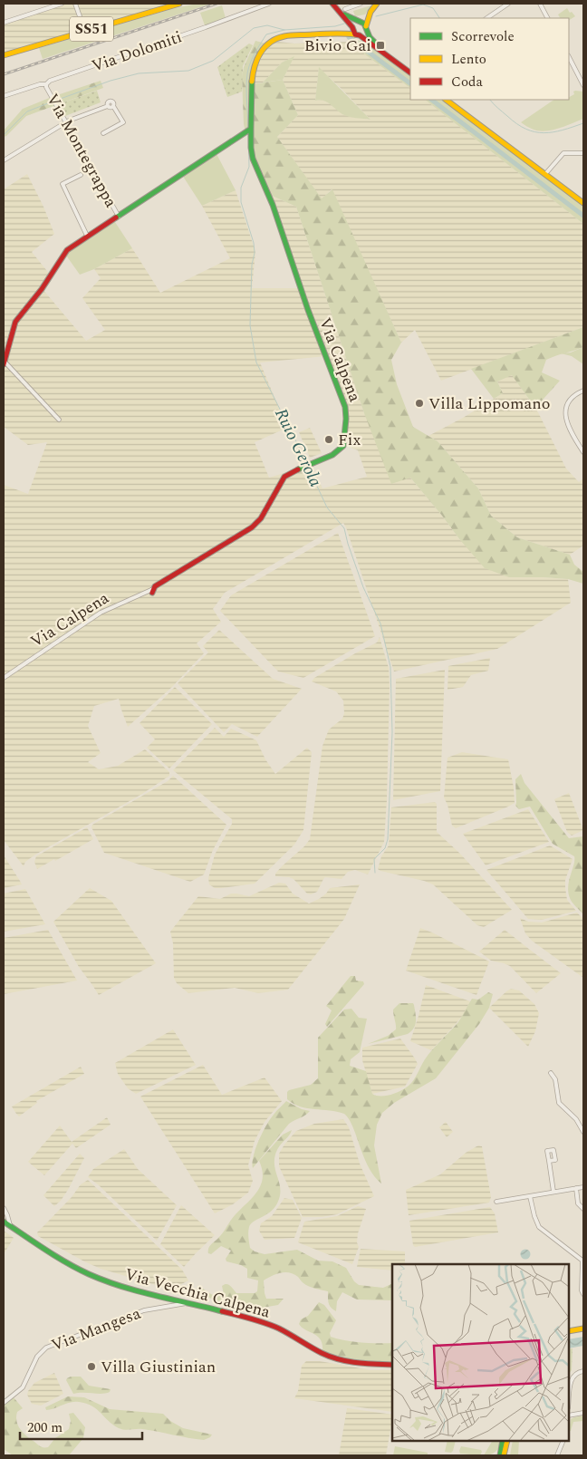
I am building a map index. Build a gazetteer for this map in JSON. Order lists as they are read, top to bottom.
{
  "streets": {
    "street": [
      "SS51",
      "Via Dolomiti",
      "Via Montegrappa",
      "Via Calpena",
      "Via Vecchia Calpena",
      "Via Mangesa"
    ]
  },
  "crossings": [
    ["Via Dolomiti", "Via Montegrappa"],
    ["Via Vecchia Calpena", "Via Mangesa"]
  ],
  "water": ["Ruio Gerola"],
  "places": {
    "transit": ["Bivio Gai"],
    "other": ["Villa Lippomano", "Fix", "Villa Giustinian"]
  },
  "legend": ["Scorrevole", "Lento", "Coda"],
  "scale_bar": "200 m"
}
